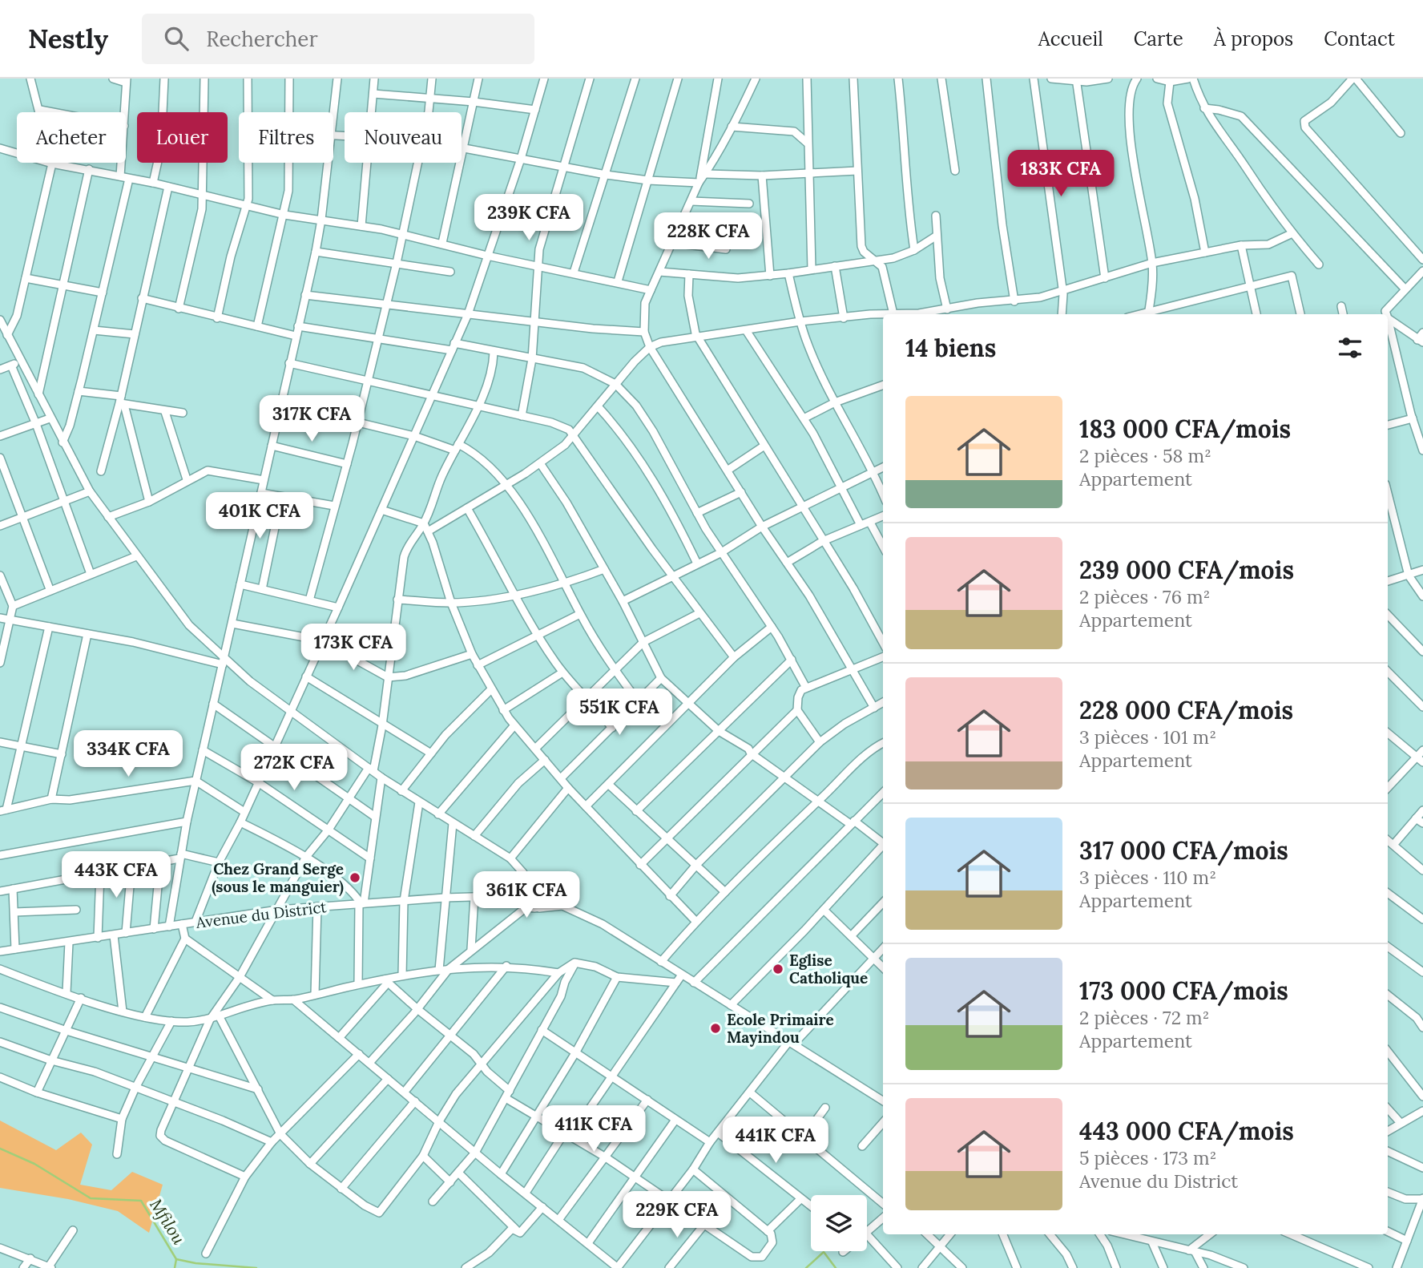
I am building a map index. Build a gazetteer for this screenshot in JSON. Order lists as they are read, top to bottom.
{
  "streets": {
    "street": ["Avenue du District"]
  },
  "water": ["Mfilou"],
  "places": ["Chez Grand Serge (sous le manguier)", "Eglise Catholique", "Ecole Primaire Mayindou"],
  "page": {
    "header": "Nestly",
    "search": "Rechercher",
    "nav": [
      "Accueil",
      "Carte",
      "À propos",
      "Contact"
    ],
    "chip": [
      "Acheter",
      "Louer",
      "Filtres",
      "Nouveau"
    ],
    "price": [
      "183K CFA",
      "239K CFA",
      "228K CFA",
      "317K CFA",
      "401K CFA",
      "173K CFA",
      "551K CFA",
      "334K CFA",
      "272K CFA",
      "443K CFA",
      "361K CFA",
      "411K CFA",
      "441K CFA",
      "229K CFA"
    ],
    "heading": "14 biens",
    "list": [
      {
        "name": "183 000 CFA/mois",
        "note": "2 pièces · 58 m² · Appartement"
      },
      {
        "name": "239 000 CFA/mois",
        "note": "2 pièces · 76 m² · Appartement"
      },
      {
        "name": "228 000 CFA/mois",
        "note": "3 pièces · 101 m² · Appartement"
      },
      {
        "name": "317 000 CFA/mois",
        "note": "3 pièces · 110 m² · Appartement"
      },
      {
        "name": "173 000 CFA/mois",
        "note": "2 pièces · 72 m² · Appartement"
      },
      {
        "name": "443 000 CFA/mois",
        "note": "5 pièces · 173 m² · Avenue du District"
      }
    ]
  }
}
